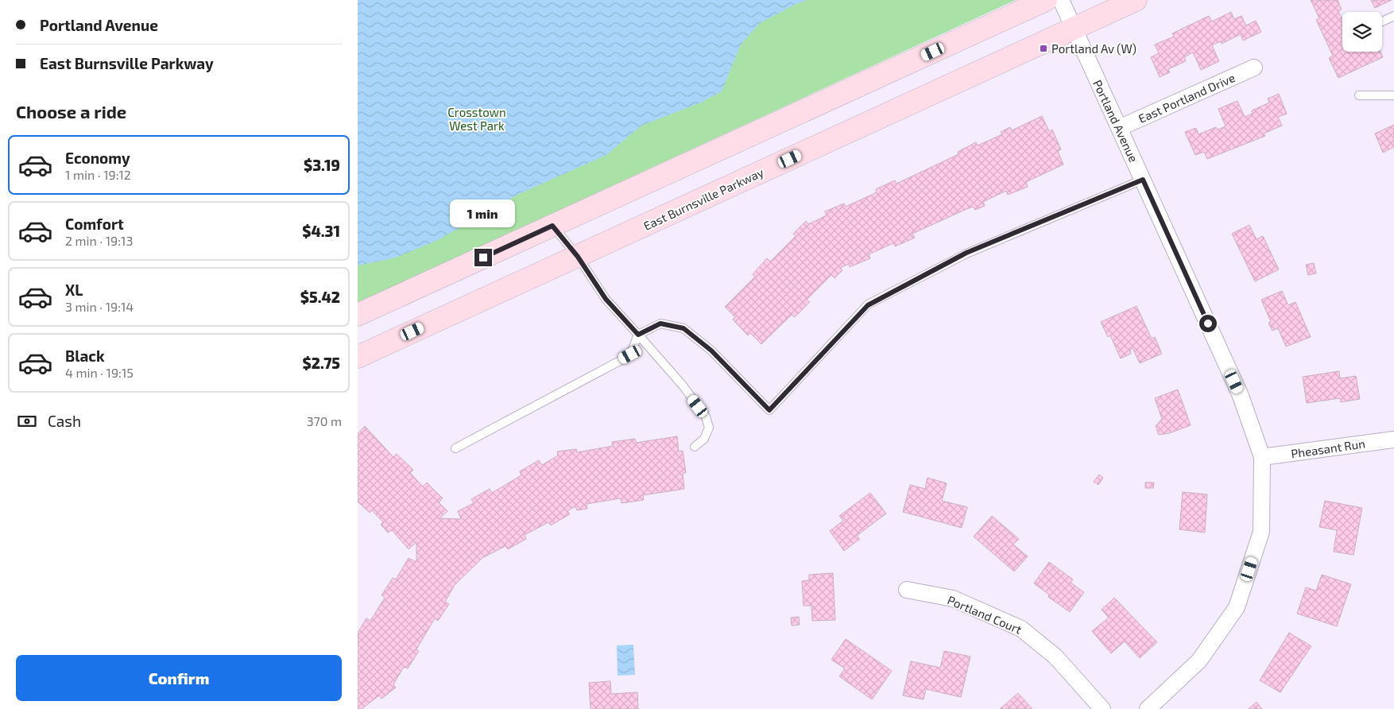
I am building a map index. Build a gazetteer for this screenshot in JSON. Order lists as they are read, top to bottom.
{
  "streets": {
    "street": [
      "East Portland Drive",
      "Portland Avenue",
      "East Burnsville Parkway",
      "Pheasant Run",
      "Portland Court"
    ]
  },
  "crossings": [
    ["East Portland Drive", "Portland Avenue"],
    ["Portland Avenue", "East Burnsville Parkway"],
    ["Portland Avenue", "Pheasant Run"]
  ],
  "parks": ["Crosstown West Park"],
  "places": {
    "transit": ["Portland Av (W)"]
  },
  "page": {
    "banner": ["Portland Avenue", "East Burnsville Parkway"],
    "heading": "Choose a ride",
    "list": [
      {
        "name": "Economy",
        "note": "1 min · 19:12",
        "value": "$3.19"
      },
      {
        "name": "Comfort",
        "note": "2 min · 19:13",
        "value": "$4.31"
      },
      {
        "name": "XL",
        "note": "3 min · 19:14",
        "value": "$5.42"
      },
      {
        "name": "Black",
        "note": "4 min · 19:15",
        "value": "$2.75"
      }
    ],
    "bubble": "1 min",
    "pay": ["Cash", "370 m"],
    "buttons": "Confirm"
  }
}
